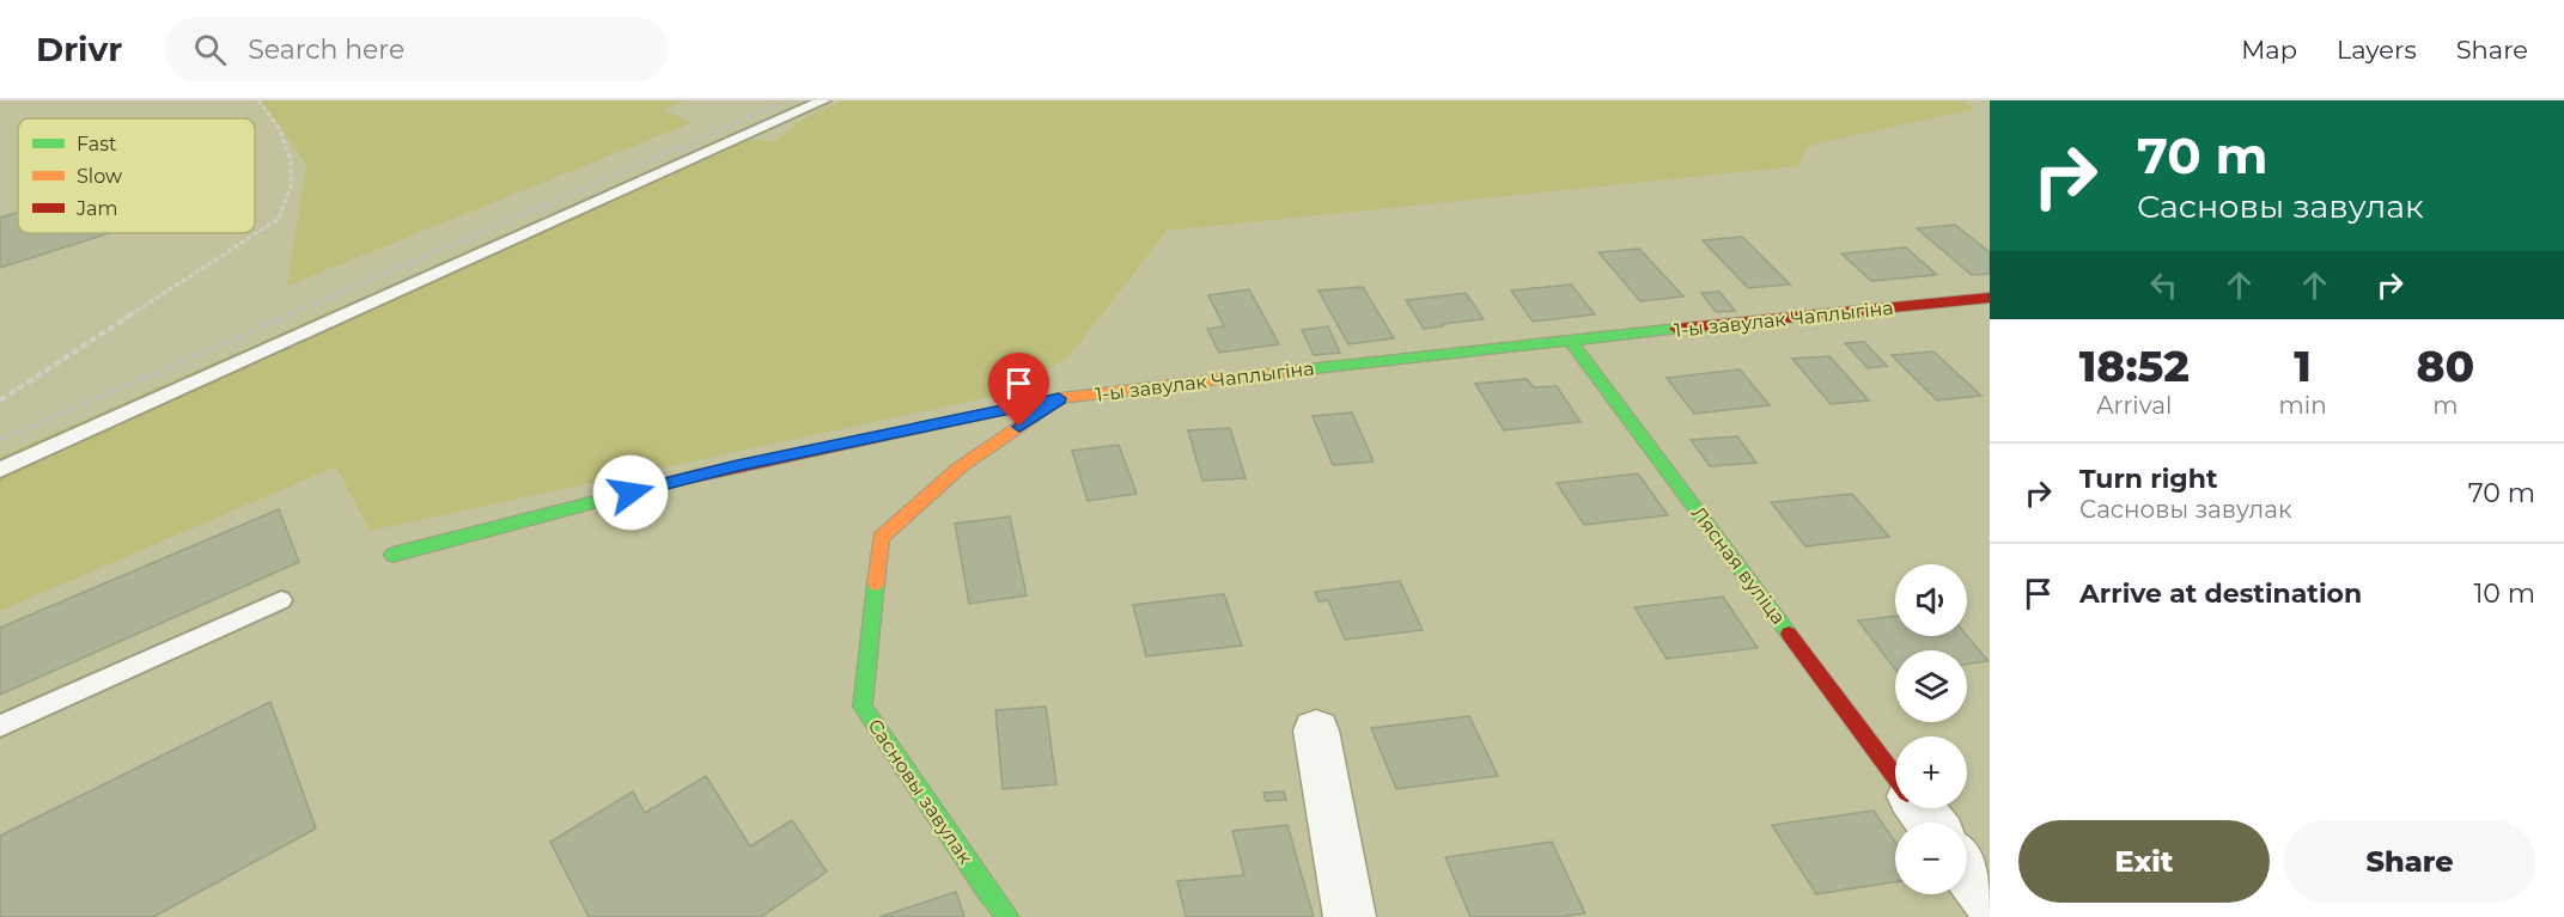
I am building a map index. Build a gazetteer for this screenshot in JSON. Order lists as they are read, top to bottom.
{
  "streets": {
    "street": ["1-ы завулак Чаплыгіна", "Лясная вуліца", "Сасновы завулак"]
  },
  "crossings": [
    ["1-ы завулак Чаплыгіна", "Лясная вуліца"],
    ["1-ы завулак Чаплыгіна", "Сасновы завулак"]
  ],
  "legend": ["Fast", "Slow", "Jam"],
  "page": {
    "header": "Drivr",
    "search": "Search here",
    "nav": ["Map", "Layers", "Share"],
    "turn": ["70 m", "Сасновы завулак"],
    "eta": [
      "18:52",
      "Arrival",
      "1",
      "min",
      "80",
      "m"
    ],
    "list": [
      {
        "name": "Turn right",
        "note": "Сасновы завулак",
        "value": "70 m"
      },
      {
        "name": "Arrive at destination",
        "value": "10 m"
      }
    ],
    "map_buttons": ["+", "−"],
    "buttons": ["Exit", "Share"]
  }
}
